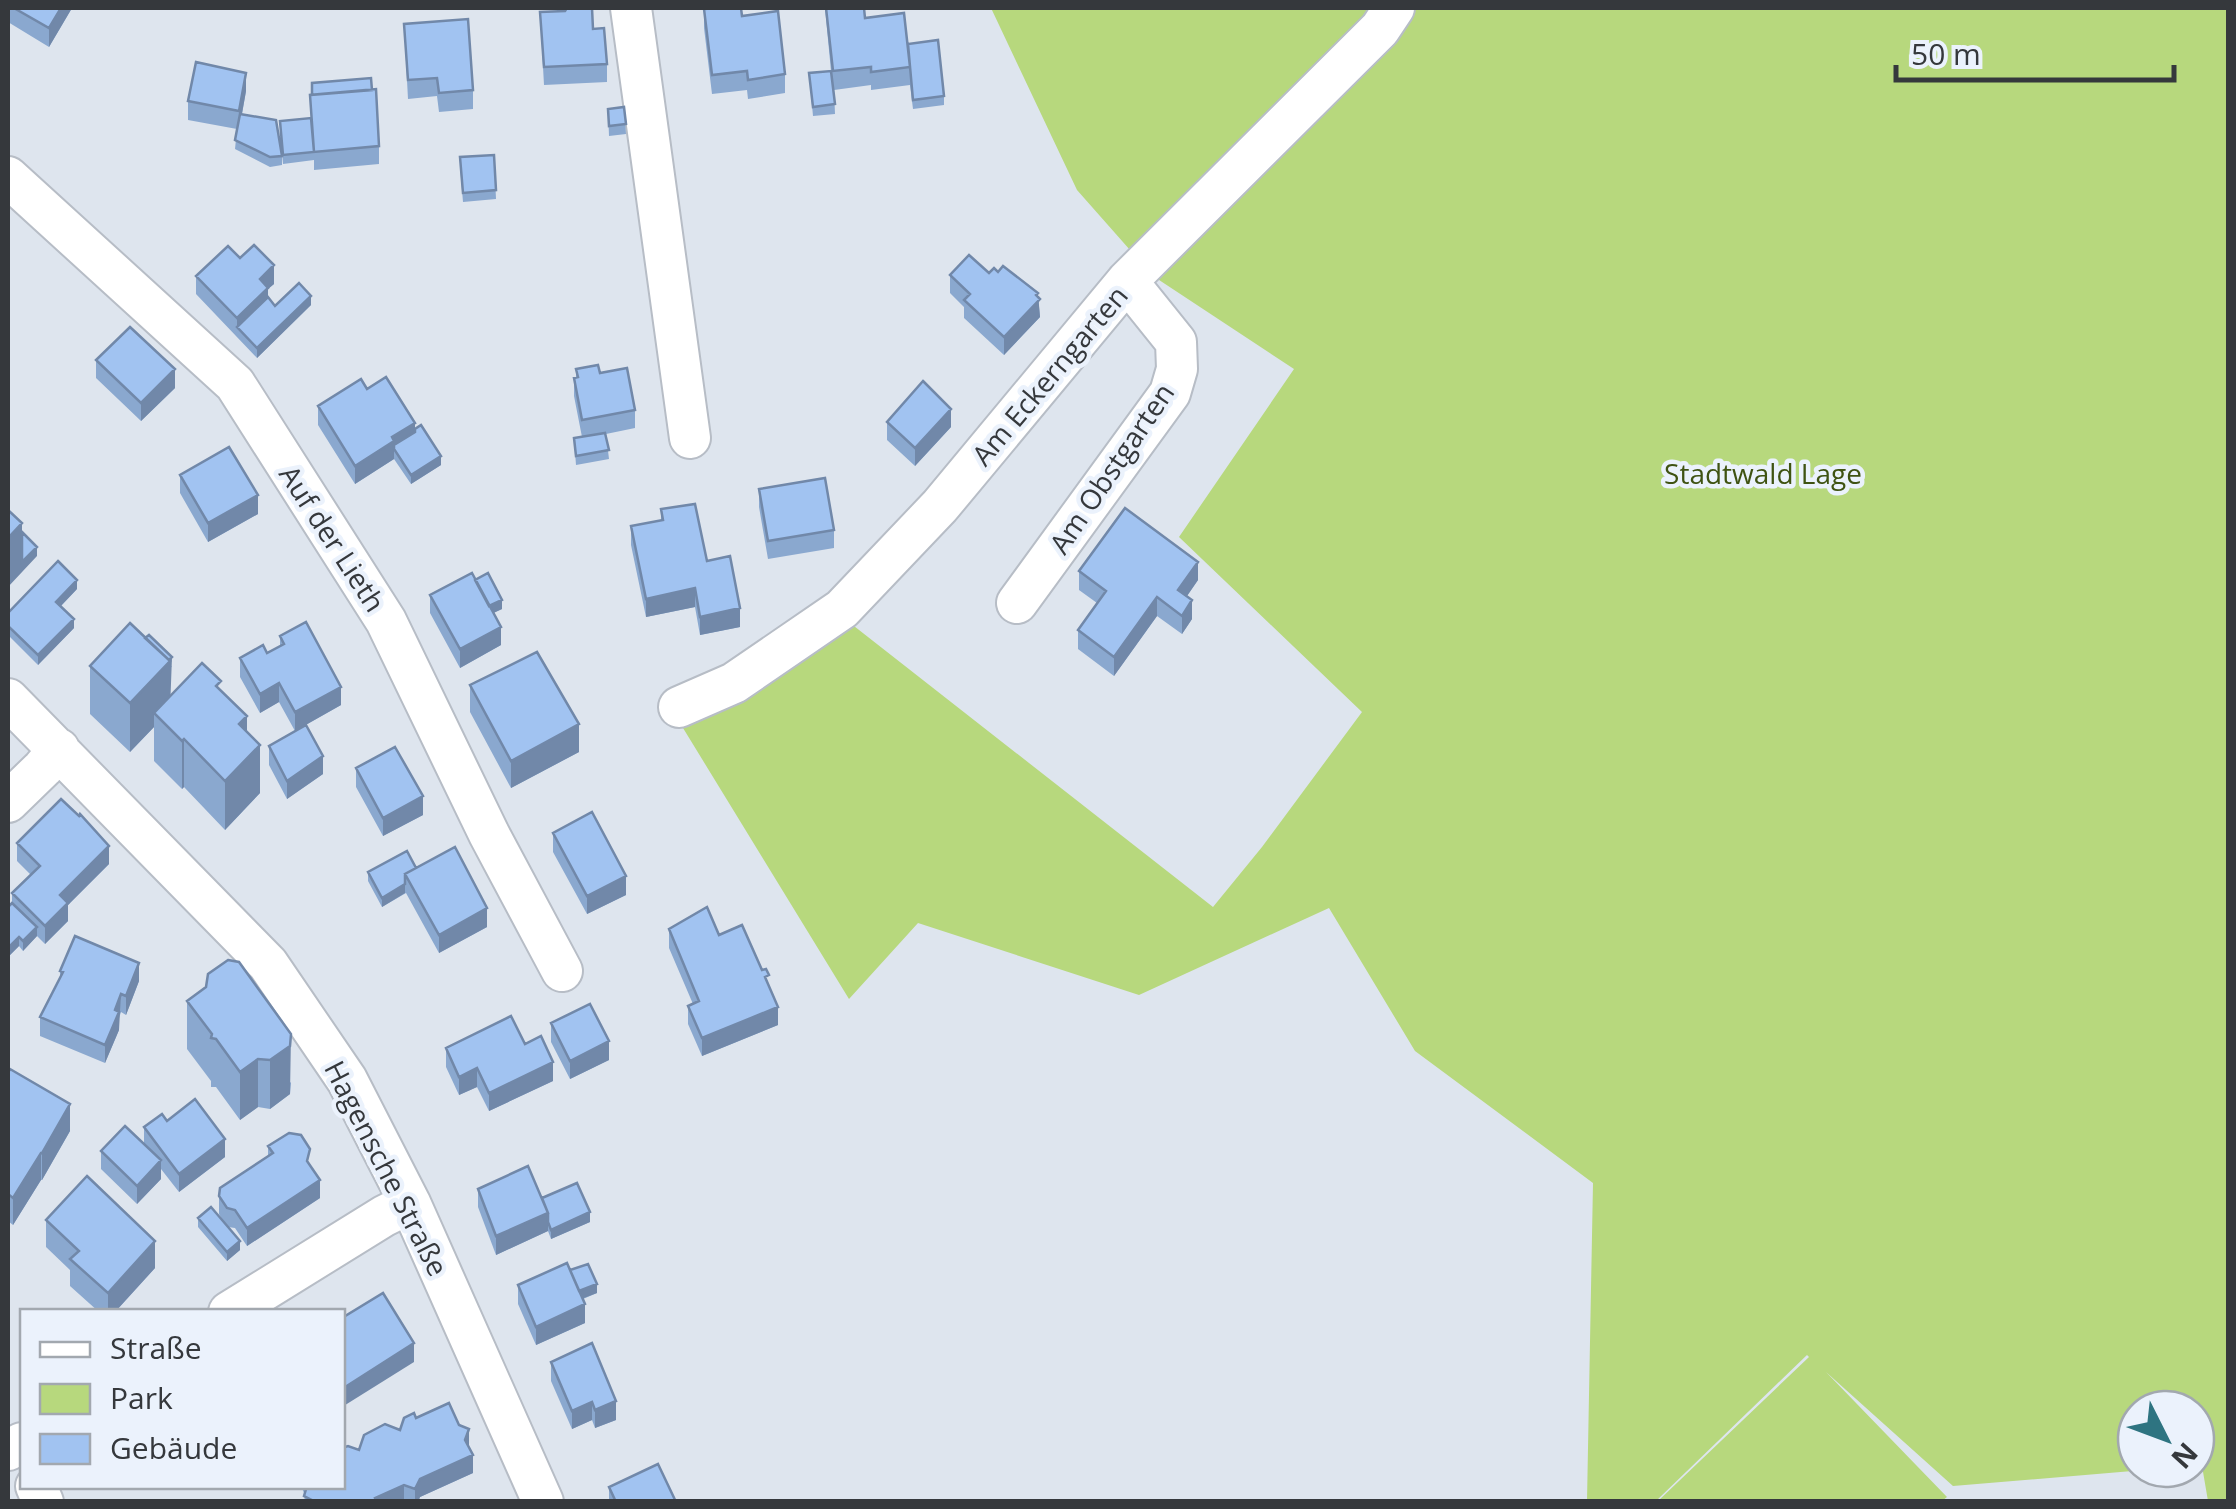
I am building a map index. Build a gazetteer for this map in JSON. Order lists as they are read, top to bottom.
{
  "streets": {
    "street": [
      "Am Eckerngarten",
      "Am Obstgarten",
      "Auf der Lieth",
      "Hagensche Straße"
    ]
  },
  "crossings": [
    ["Am Eckerngarten", "Am Obstgarten"]
  ],
  "parks": ["Stadtwald Lage"],
  "legend": ["Straße", "Park", "Gebäude"],
  "scale_bar": "50 m",
  "north": "bottom right"
}
